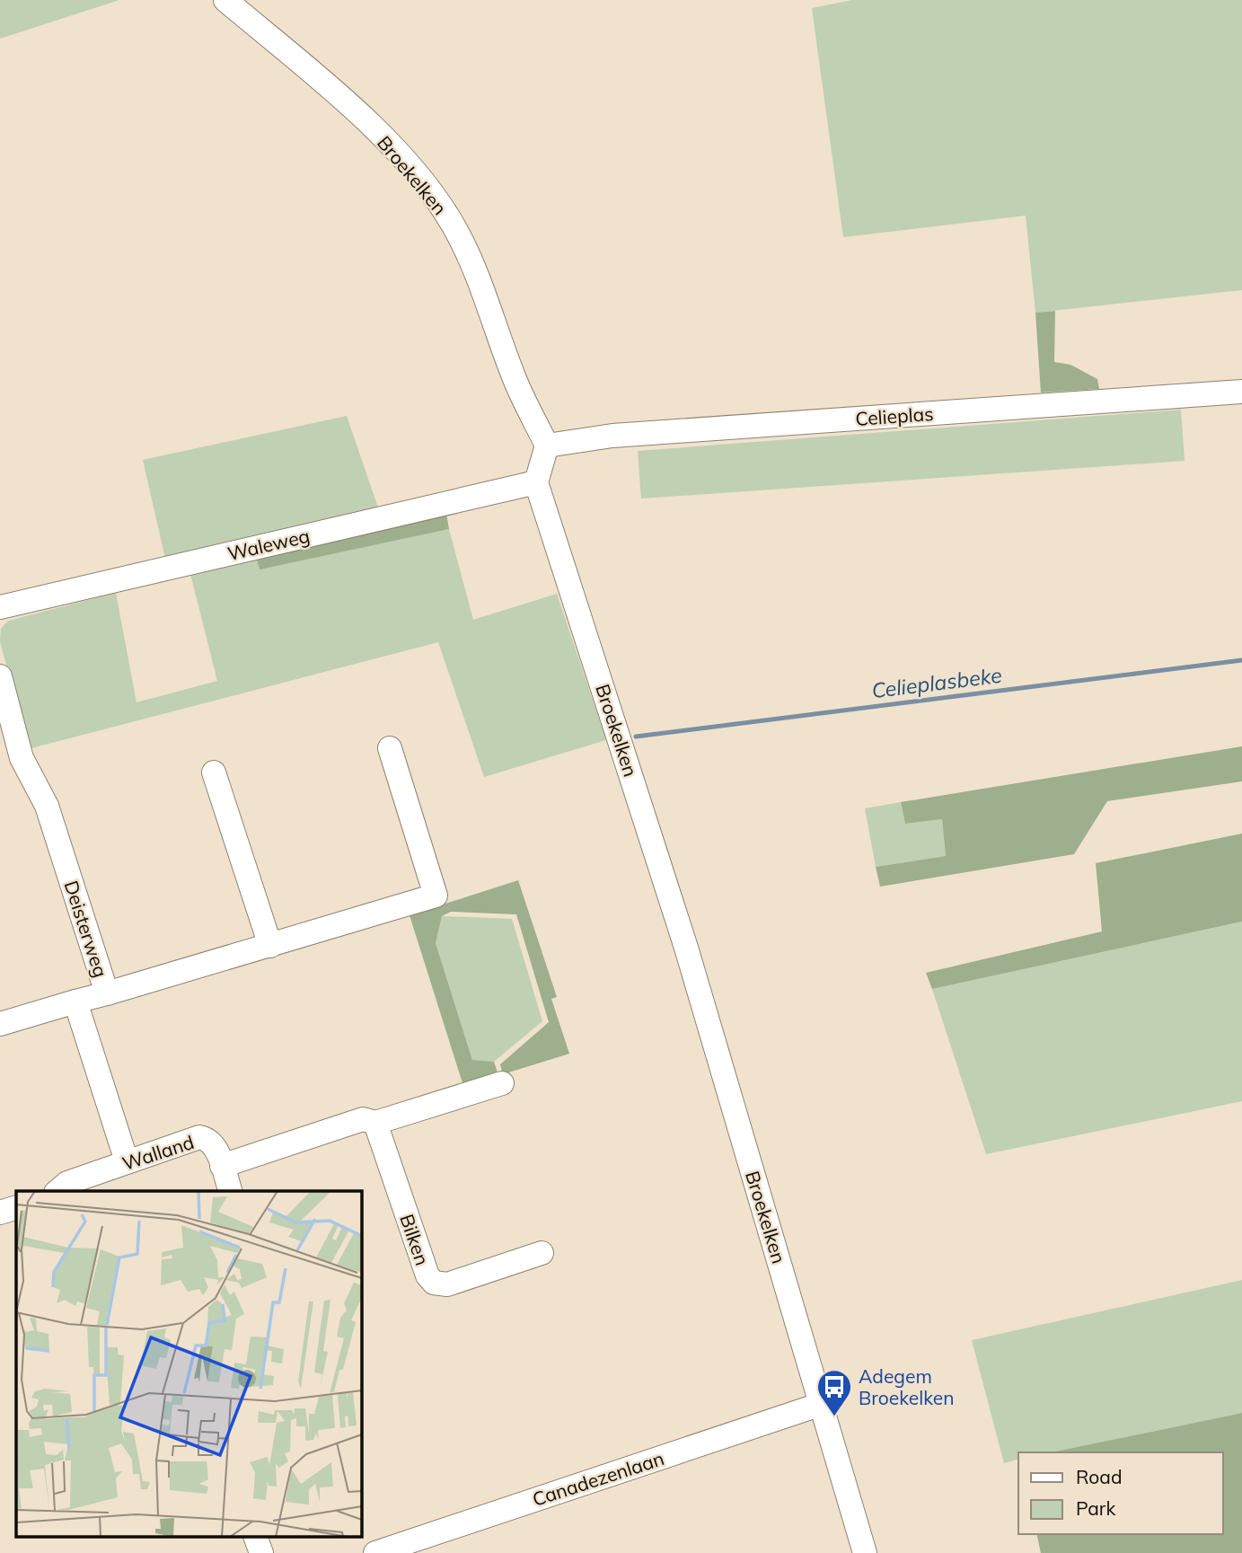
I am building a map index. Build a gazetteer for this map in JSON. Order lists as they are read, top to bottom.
{
  "streets": {
    "street": [
      "Broekelken",
      "Celieplas",
      "Waleweg",
      "Deisterweg",
      "Walland",
      "Bilken",
      "Canadezenlaan"
    ]
  },
  "crossings": [
    ["Broekelken", "Celieplas"],
    ["Broekelken", "Waleweg"],
    ["Broekelken", "Canadezenlaan"],
    ["Deisterweg", "Walland"]
  ],
  "water": ["Celieplasbeke"],
  "places": {
    "bus stop": ["Adegem Broekelken"]
  },
  "legend": ["Road", "Park"]
}
